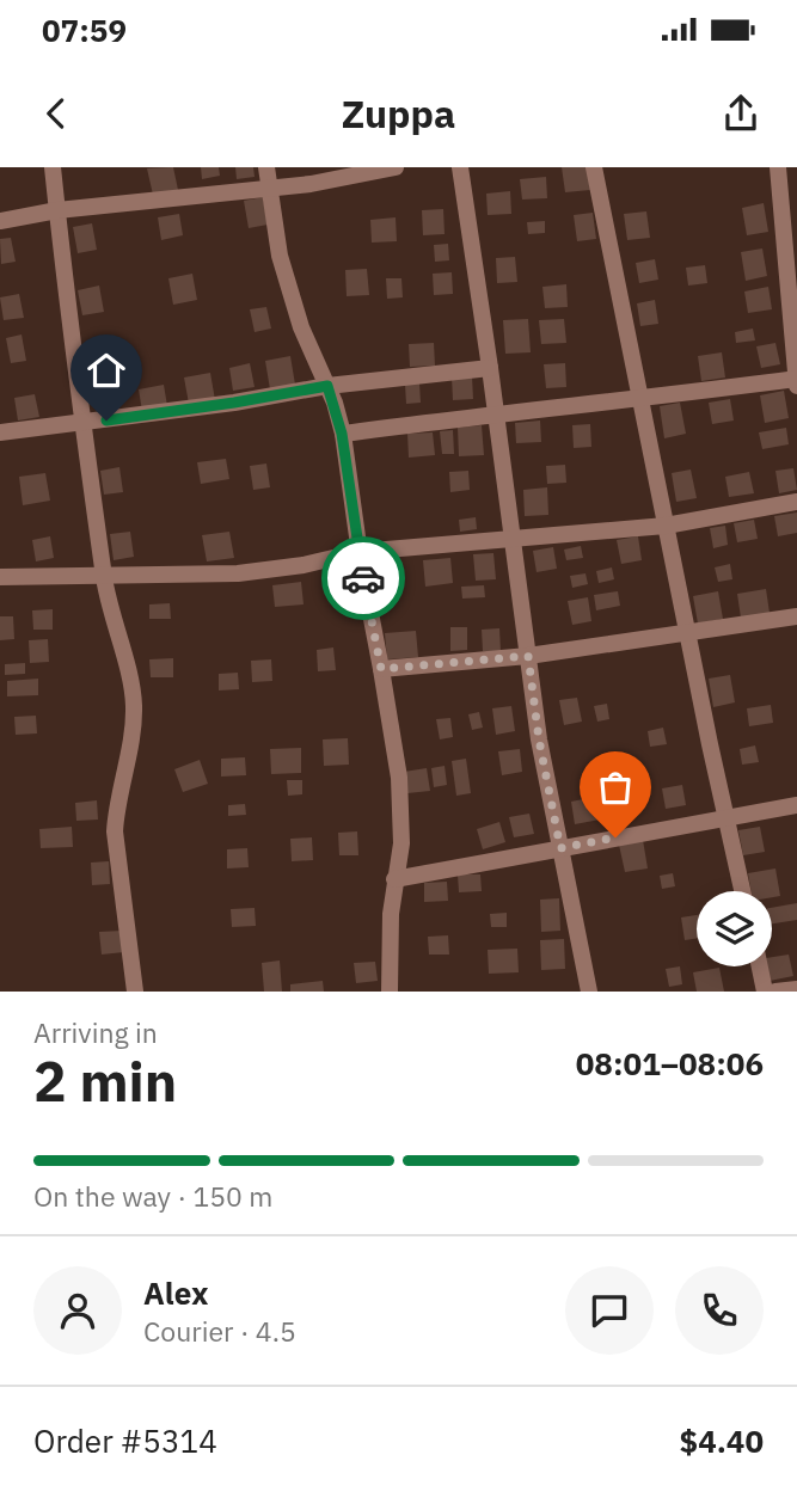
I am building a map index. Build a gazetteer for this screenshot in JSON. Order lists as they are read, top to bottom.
{
  "page": {
    "status": "07:59",
    "header": "Zuppa",
    "heading": ["2 min", "Arriving in", "08:01–08:06"],
    "panel": [
      "Alex",
      "Courier · 4.5",
      "Order #5314",
      "$4.40"
    ],
    "bar": "On the way · 150 m"
  }
}
